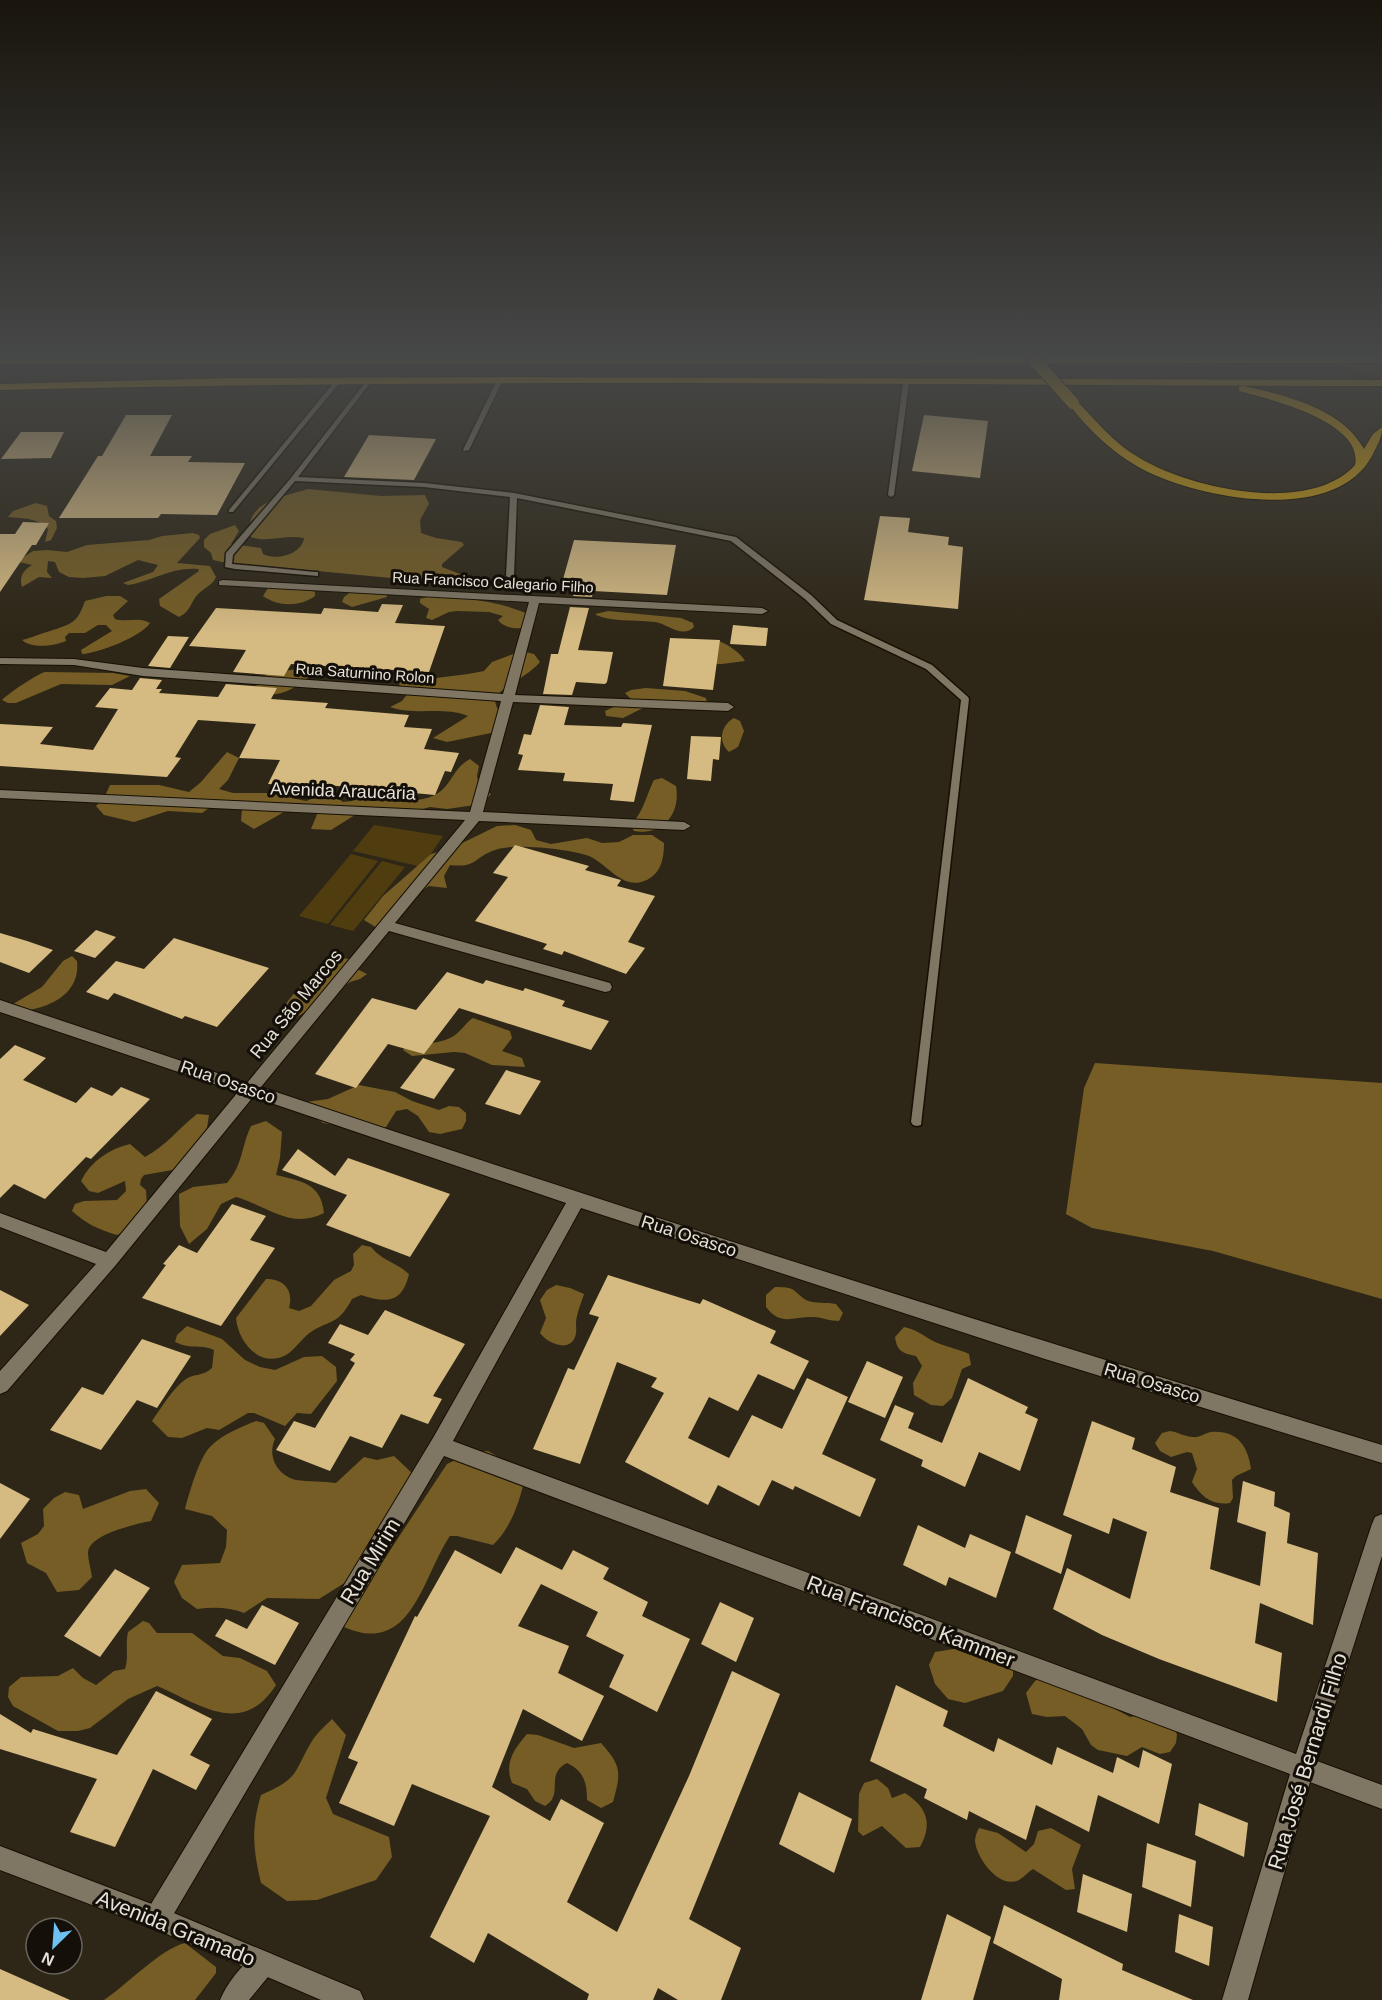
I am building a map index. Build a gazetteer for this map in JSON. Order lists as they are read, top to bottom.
{
  "streets": {
    "street": [
      "Rua Francisco Calegario Filho",
      "Rua Saturnino Rolon",
      "Avenida Araucária",
      "Rua São Marcos",
      "Rua Osasco",
      "Rua Mirim",
      "Rua Francisco Kammer",
      "Rua José Bernardi Filho",
      "Avenida Gramado"
    ]
  },
  "crossings": [
    ["Rua Francisco Calegario Filho", "Rua São Marcos"],
    ["Rua Saturnino Rolon", "Rua São Marcos"],
    ["Avenida Araucária", "Rua São Marcos"],
    ["Rua São Marcos", "Rua Osasco"],
    ["Rua Osasco", "Rua Mirim"],
    ["Rua Mirim", "Rua Francisco Kammer"],
    ["Rua Mirim", "Avenida Gramado"],
    ["Rua Francisco Kammer", "Rua José Bernardi Filho"]
  ],
  "north": "bottom left"
}
